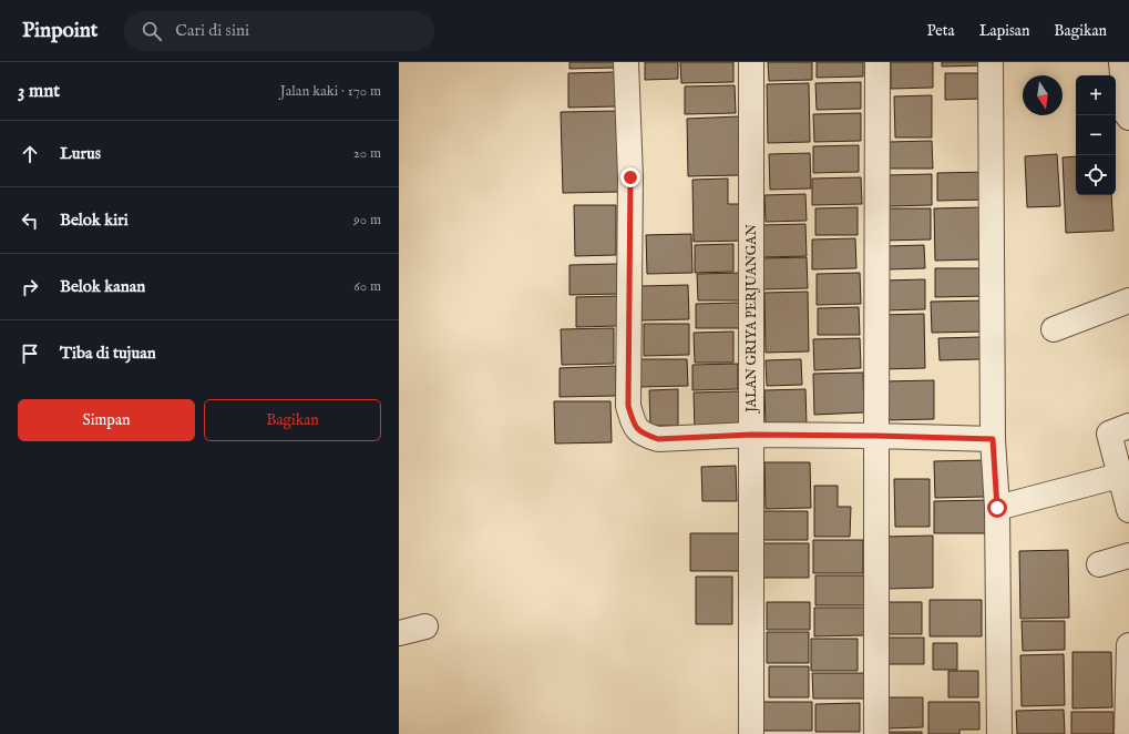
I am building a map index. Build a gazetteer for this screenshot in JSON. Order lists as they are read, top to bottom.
{
  "streets": {
    "street": ["JALAN GRIYA PERJUANGAN"]
  },
  "north": "bottom",
  "page": {
    "header": "Pinpoint",
    "search": "Cari di sini",
    "nav": ["Peta", "Lapisan", "Bagikan"],
    "heading": ["3 mnt", "Jalan kaki · 170 m"],
    "map_buttons": ["+", "−"],
    "list": [
      ["Lurus", "20 m"],
      ["Belok kiri", "90 m"],
      ["Belok kanan", "60 m"],
      "Tiba di tujuan"
    ],
    "buttons": ["Simpan", "Bagikan"]
  }
}
